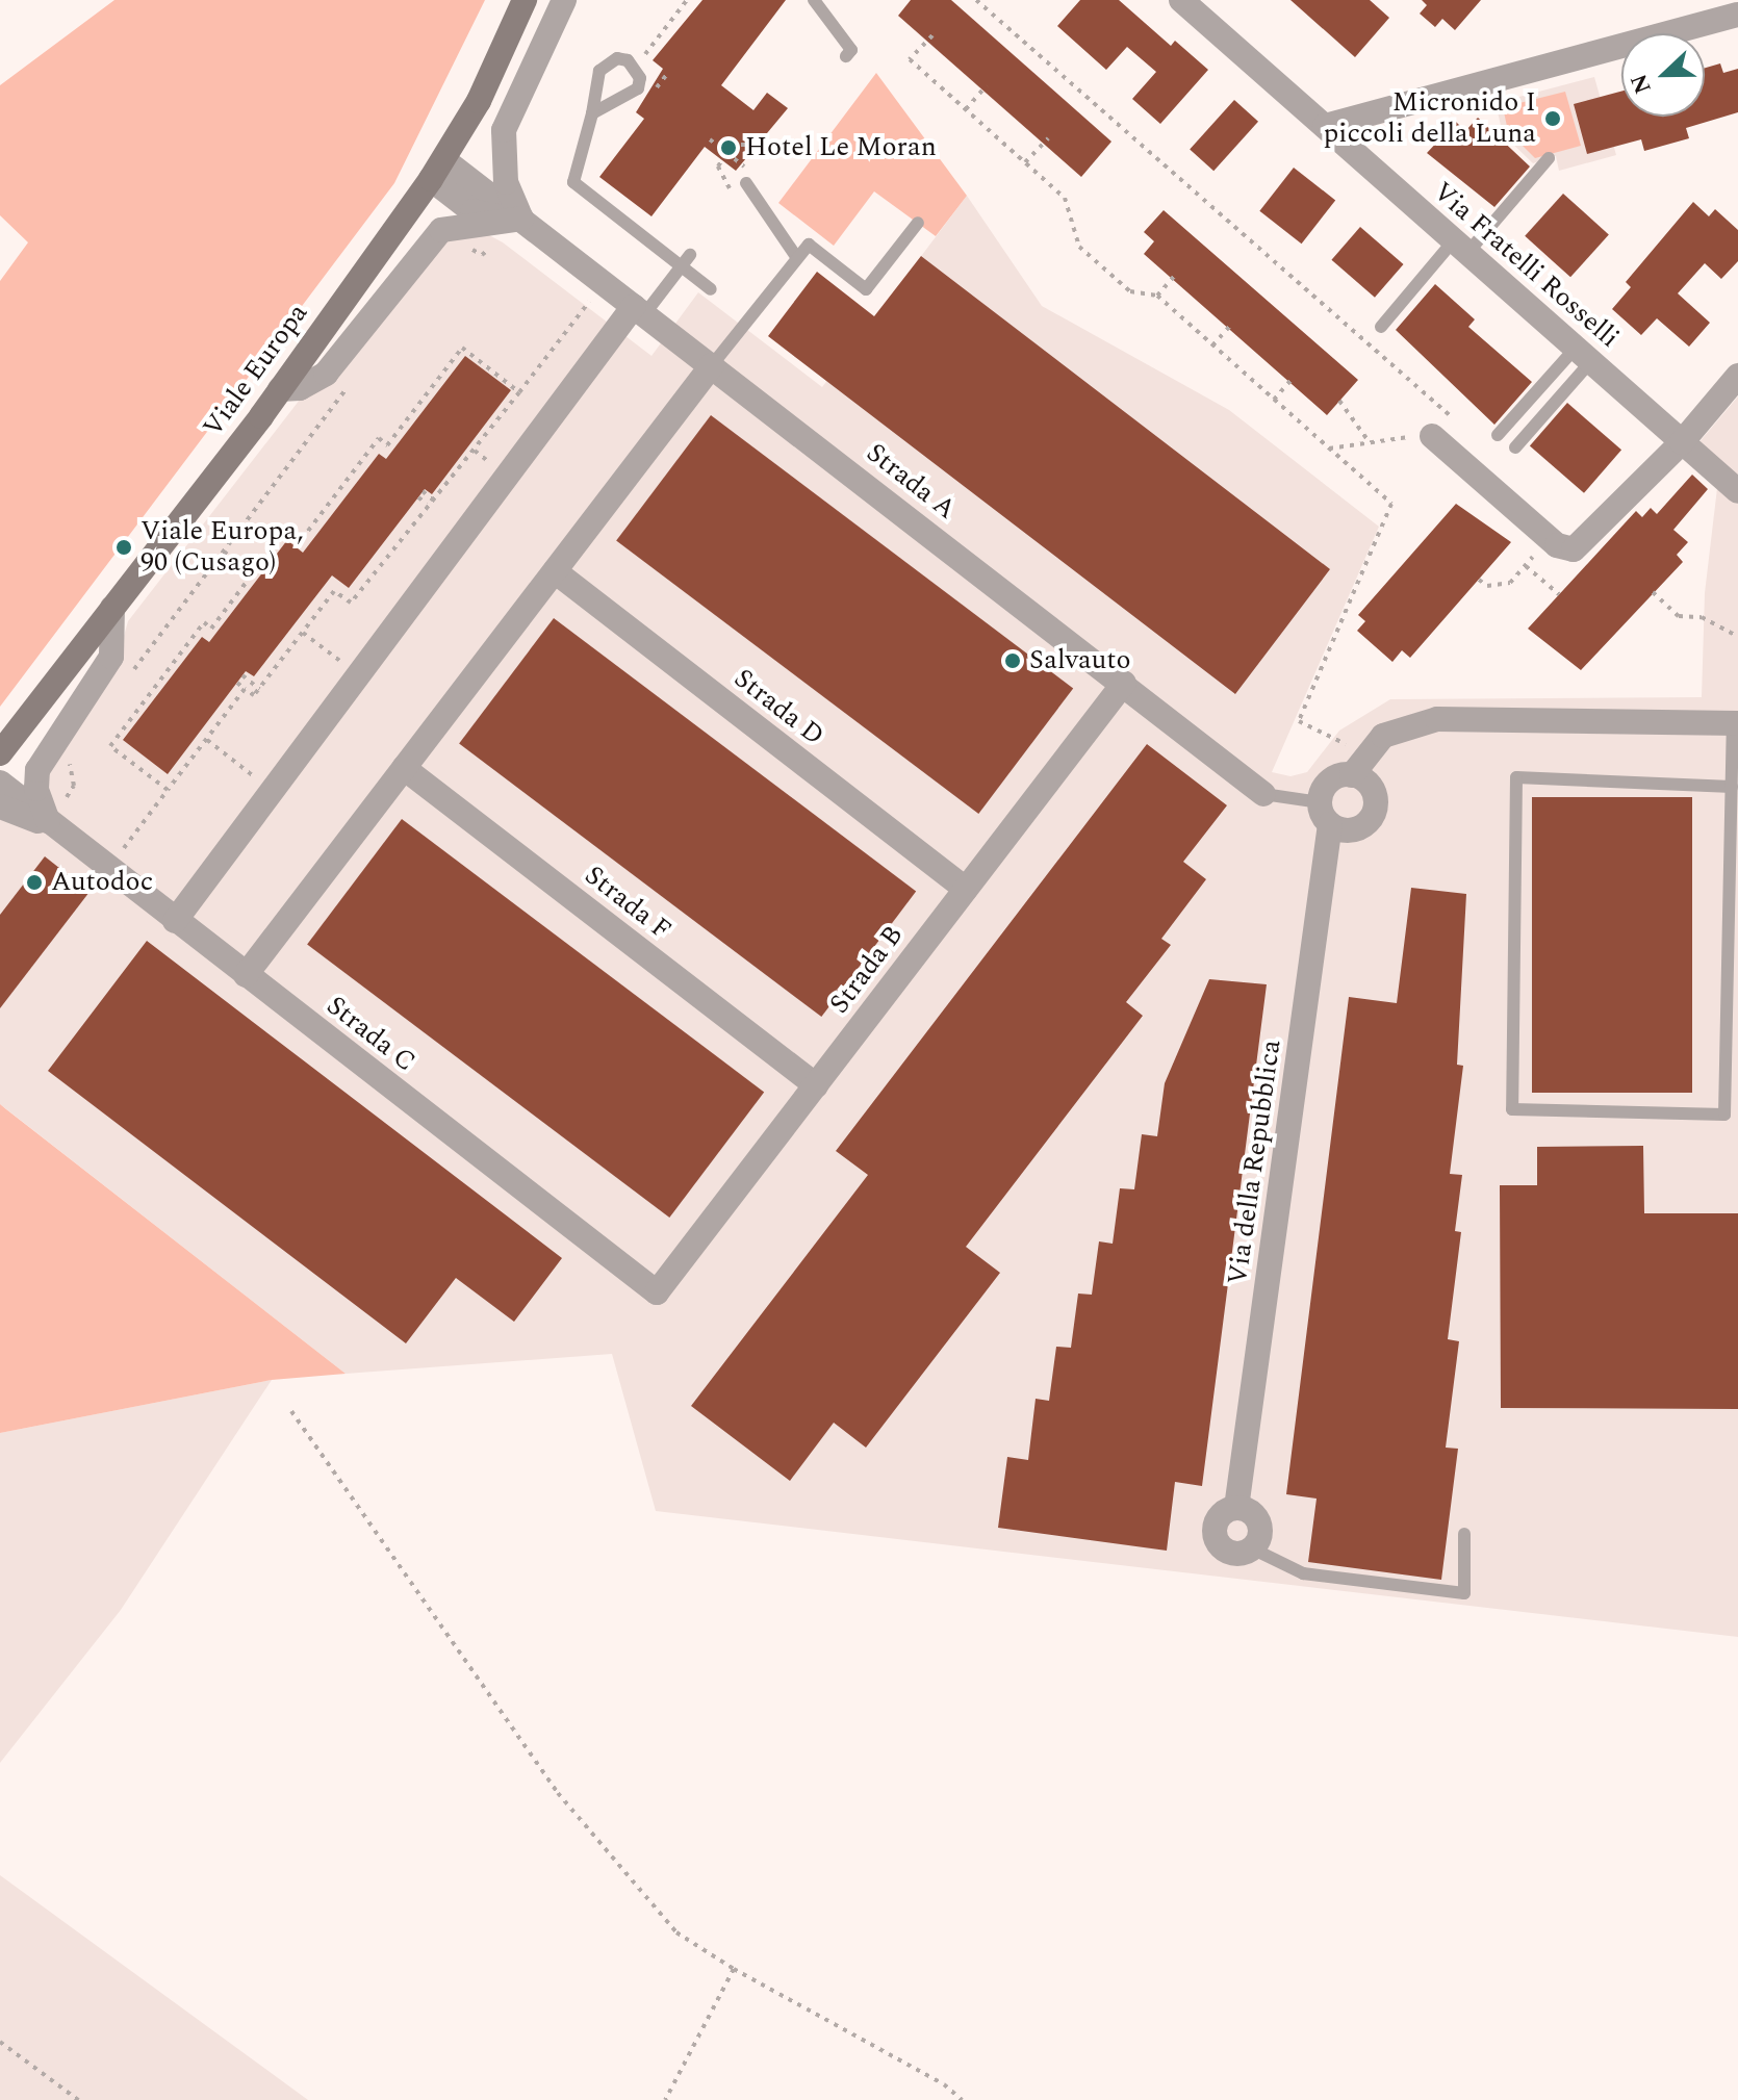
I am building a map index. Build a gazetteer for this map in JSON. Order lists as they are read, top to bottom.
{
  "streets": {
    "main road": ["Viale Europa"],
    "street": [
      "Via Fratelli Rosselli",
      "Strada A",
      "Strada D",
      "Strada F",
      "Strada B",
      "Strada C",
      "Via della Repubblica"
    ]
  },
  "crossings": [
    ["Viale Europa", "Strada A"],
    ["Strada A", "Strada B"],
    ["Strada D", "Strada B"],
    ["Strada F", "Strada B"],
    ["Strada B", "Strada C"]
  ],
  "places": [
    "Micronido I piccoli della Luna",
    "Hotel Le Moran",
    "Viale Europa, 90 (Cusago)",
    "Salvauto",
    "Autodoc"
  ],
  "north": "left"
}
